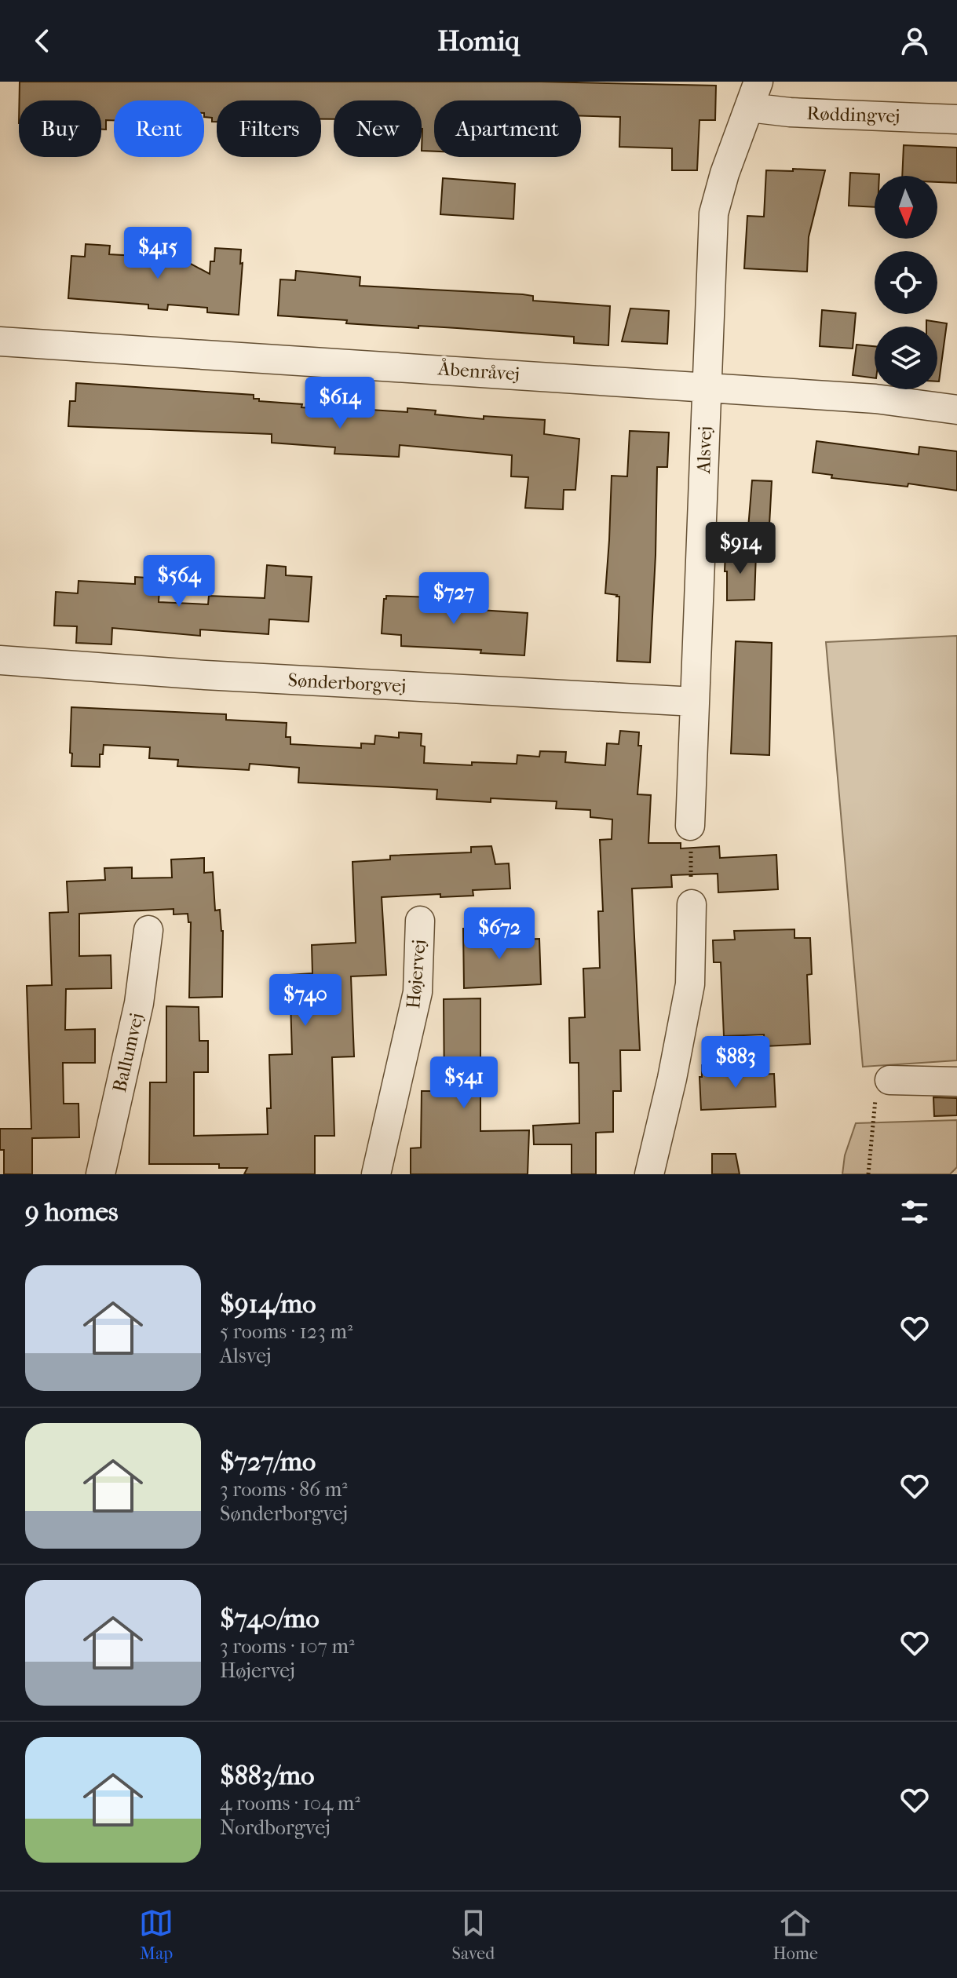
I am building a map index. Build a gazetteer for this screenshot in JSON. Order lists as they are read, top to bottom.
{
  "streets": {
    "street": [
      "Røddingvej",
      "Åbenråvej",
      "Alsvej",
      "Sønderborgvej",
      "Højervej",
      "Ballumvej"
    ]
  },
  "crossings": [
    ["Røddingvej", "Alsvej"],
    ["Åbenråvej", "Alsvej"],
    ["Alsvej", "Sønderborgvej"]
  ],
  "north": "bottom",
  "page": {
    "header": "Homiq",
    "chip": [
      "Buy",
      "Rent",
      "Filters",
      "New",
      "Apartment"
    ],
    "price": [
      "$415",
      "$614",
      "$914",
      "$564",
      "$727",
      "$672",
      "$740",
      "$883",
      "$541"
    ],
    "heading": "9 homes",
    "list": [
      {
        "name": "$914/mo",
        "note": "5 rooms · 123 m² · Alsvej"
      },
      {
        "name": "$727/mo",
        "note": "3 rooms · 86 m² · Sønderborgvej"
      },
      {
        "name": "$740/mo",
        "note": "3 rooms · 107 m² · Højervej"
      },
      {
        "name": "$883/mo",
        "note": "4 rooms · 104 m² · Nordborgvej"
      }
    ],
    "tabs": ["Map", "Saved", "Home"]
  }
}
